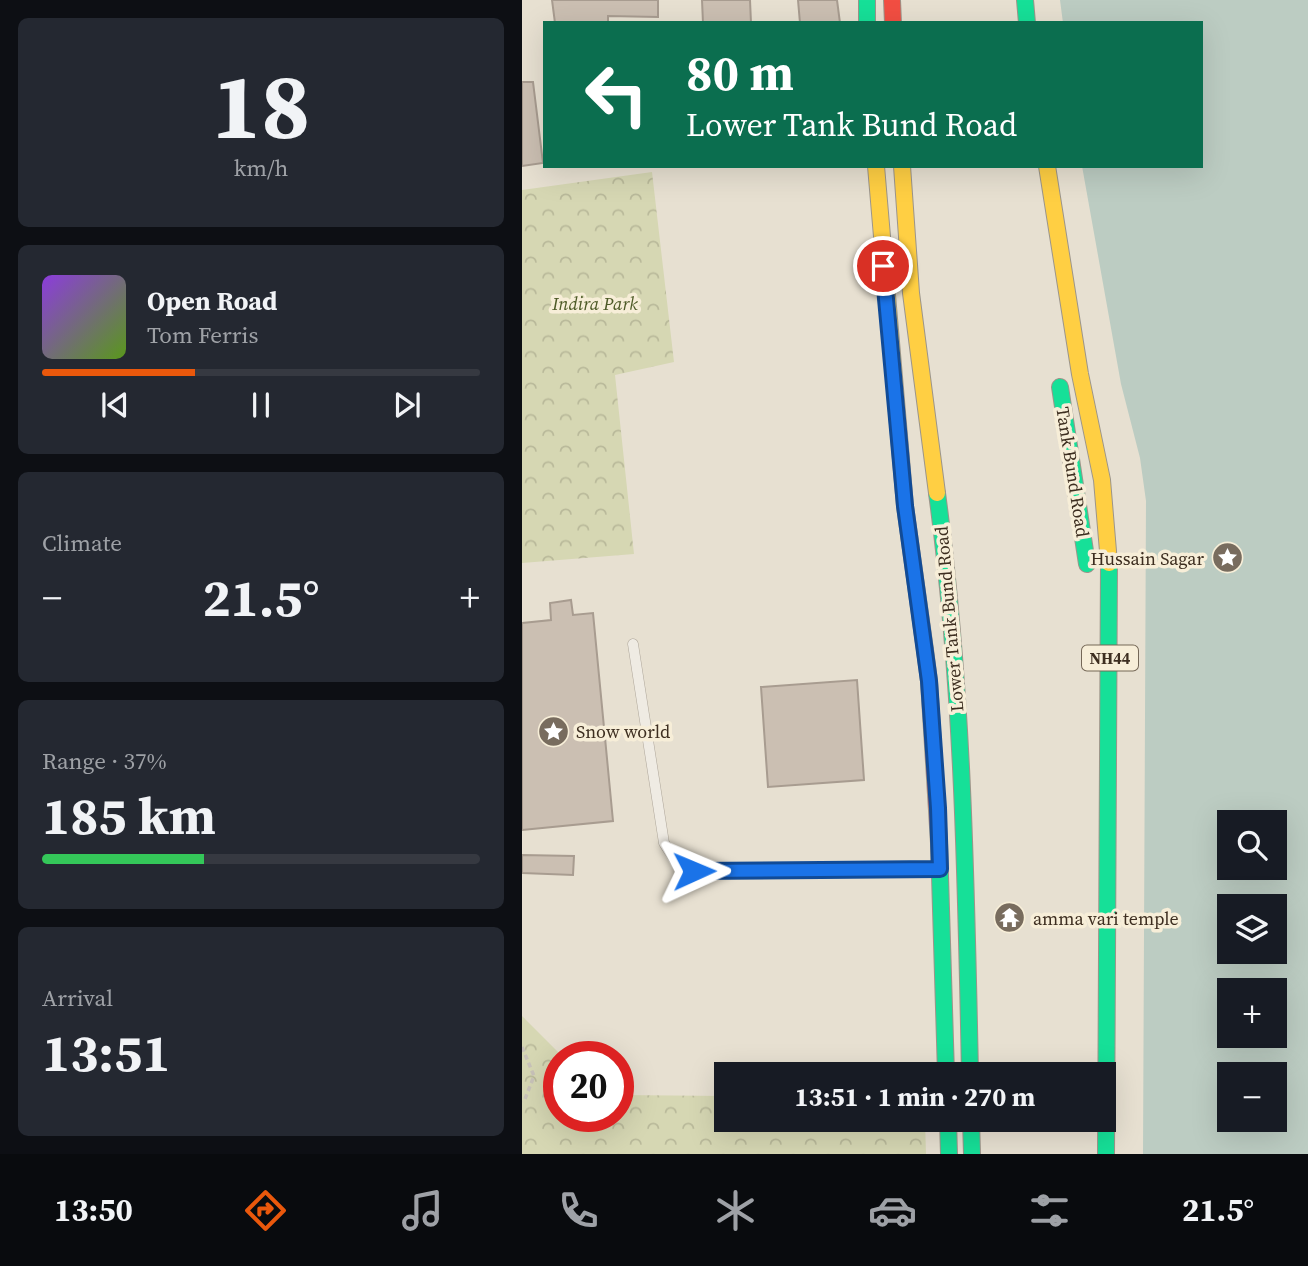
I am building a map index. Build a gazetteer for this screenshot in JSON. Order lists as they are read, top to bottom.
{
  "streets": {
    "main road": ["Tank Bund Road", "Lower Tank Bund Road", "NH44"]
  },
  "parks": ["Indira Park"],
  "places": {
    "place": ["Hussain Sagar", "Snow world"],
    "temple": ["amma vari temple"]
  },
  "page": {
    "tile": [
      ["18", "km/h"],
      "Climate",
      ["Range · 37%", "185 km"],
      ["Arrival", "13:51"]
    ],
    "turn": ["80 m", "Lower Tank Bund Road"],
    "song": ["Open Road", "Tom Ferris"],
    "heat": ["−", "21.5°", "+"],
    "map_buttons": ["+", "−"],
    "limit": "20",
    "trip": "13:51 · 1 min · 270 m",
    "tabs": ["13:50", "21.5°"]
  }
}
